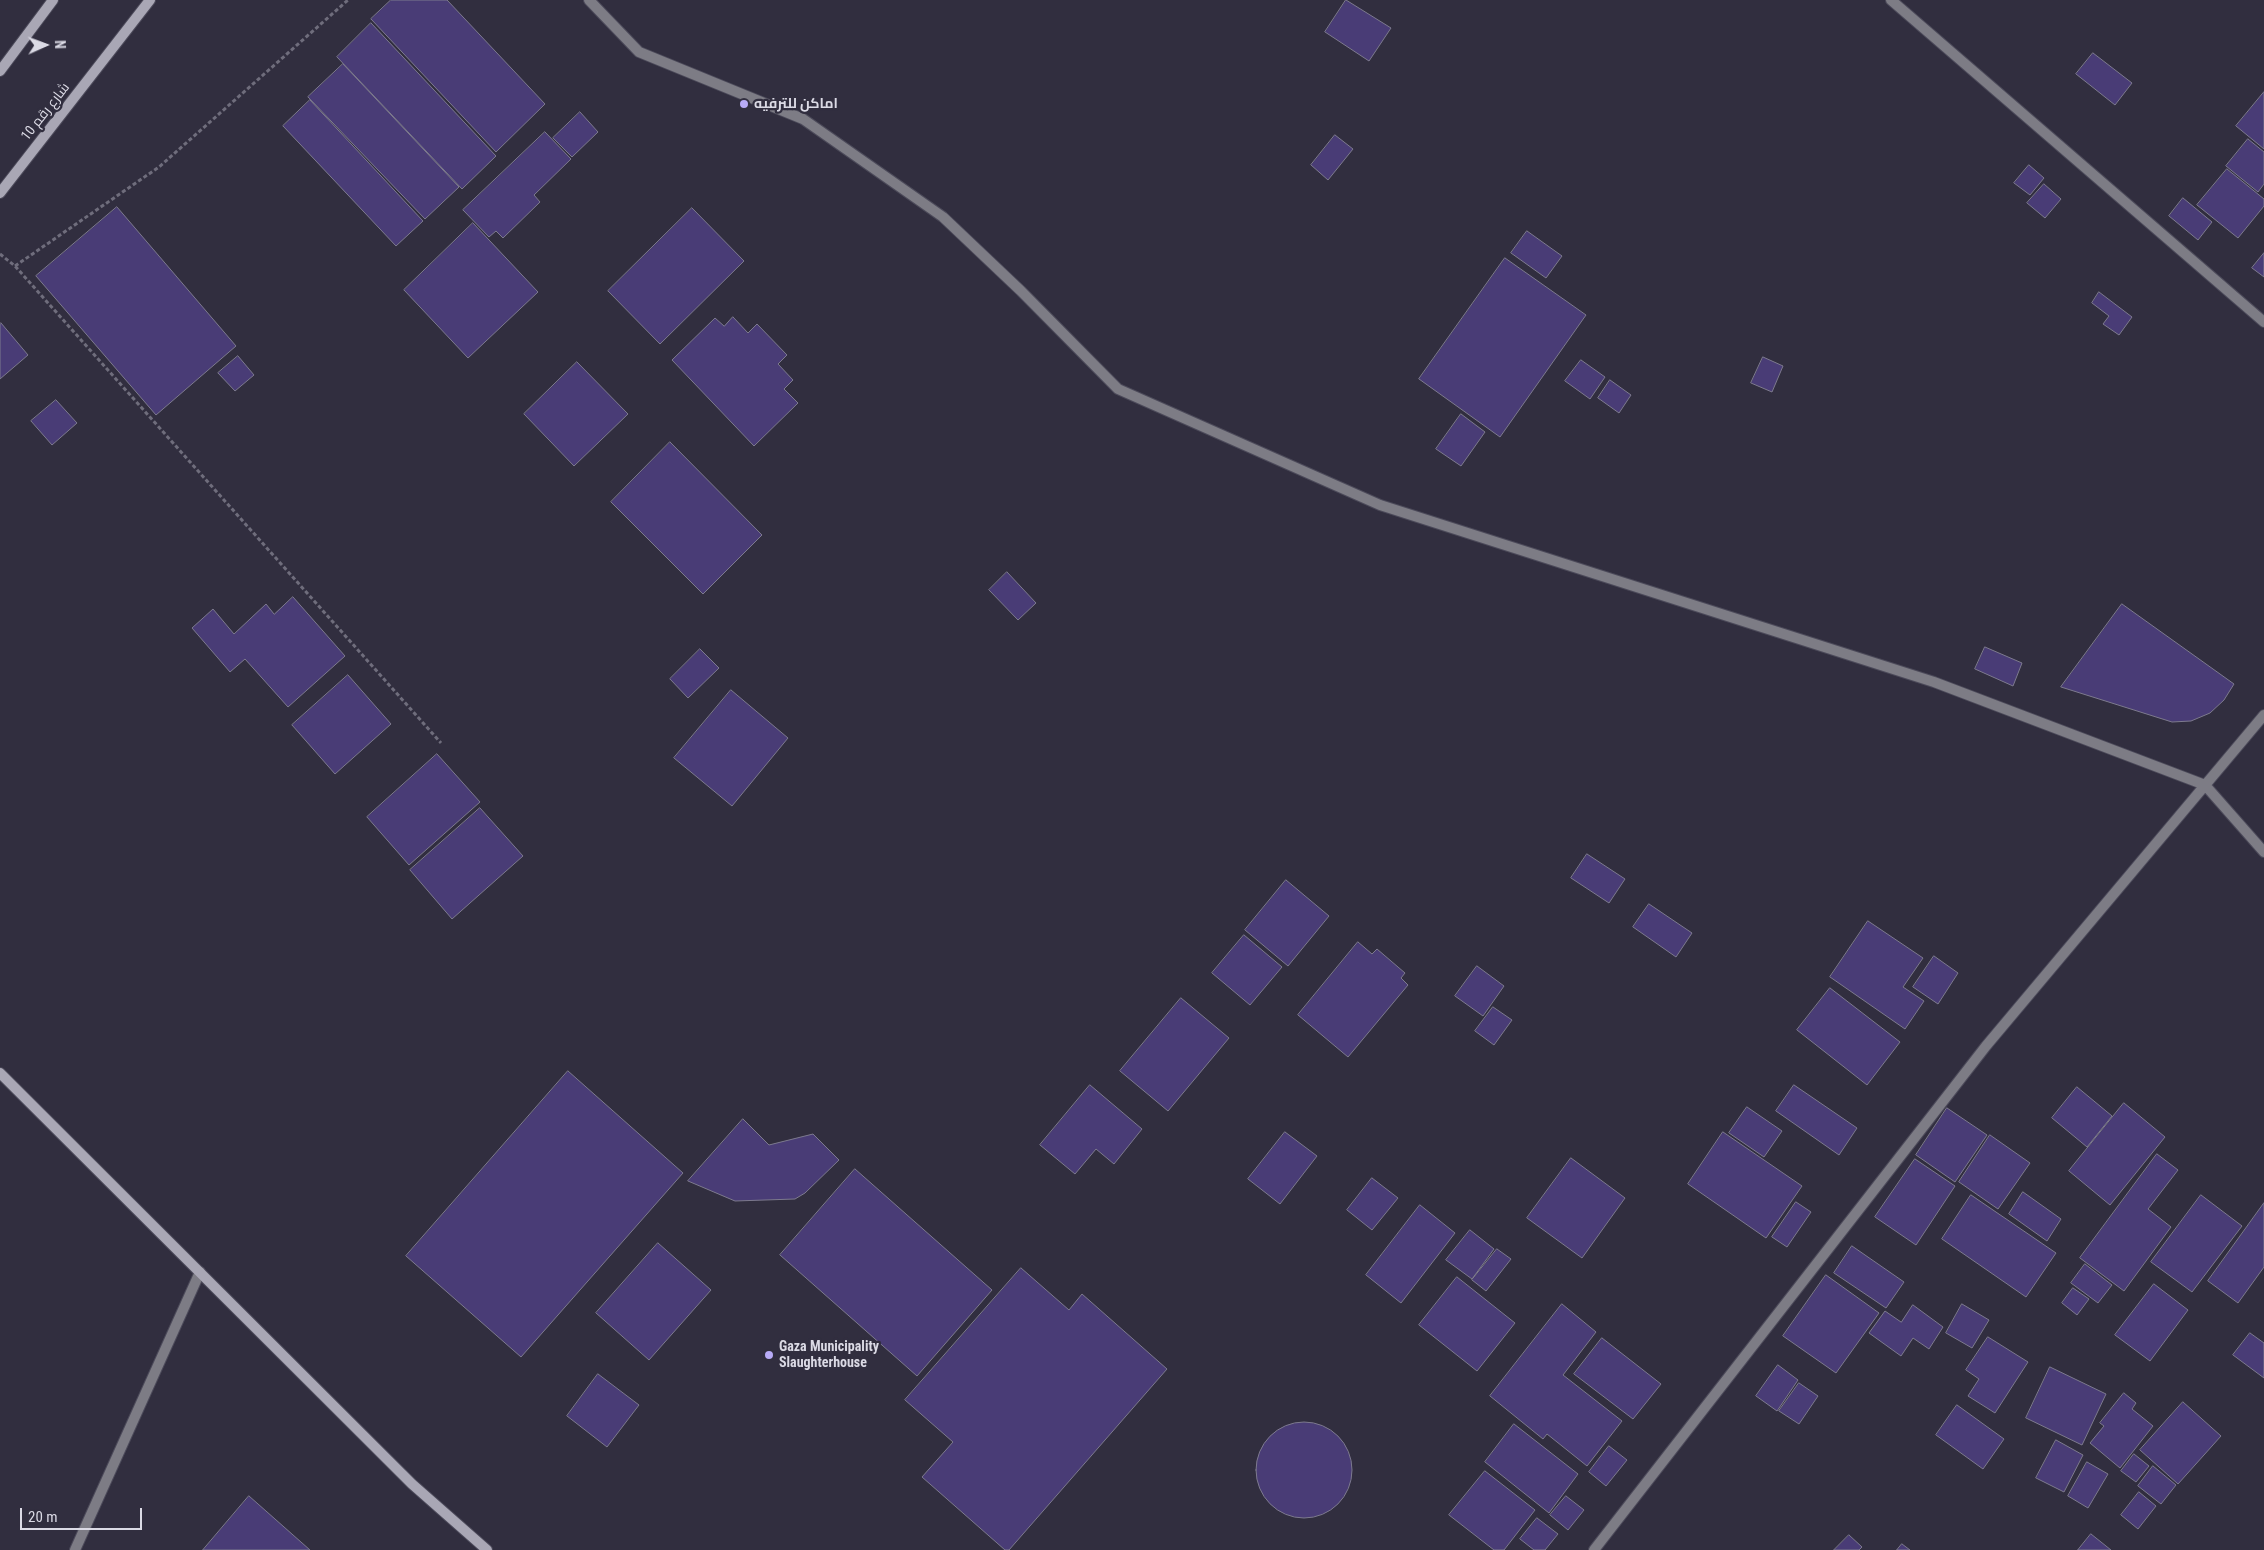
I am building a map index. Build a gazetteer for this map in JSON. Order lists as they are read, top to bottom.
{
  "streets": {
    "street": ["شارع رقم 10"]
  },
  "places": ["اماكن للترفيه", "Gaza Municipality Slaughterhouse"],
  "scale_bar": "20 m",
  "north": "right"
}
